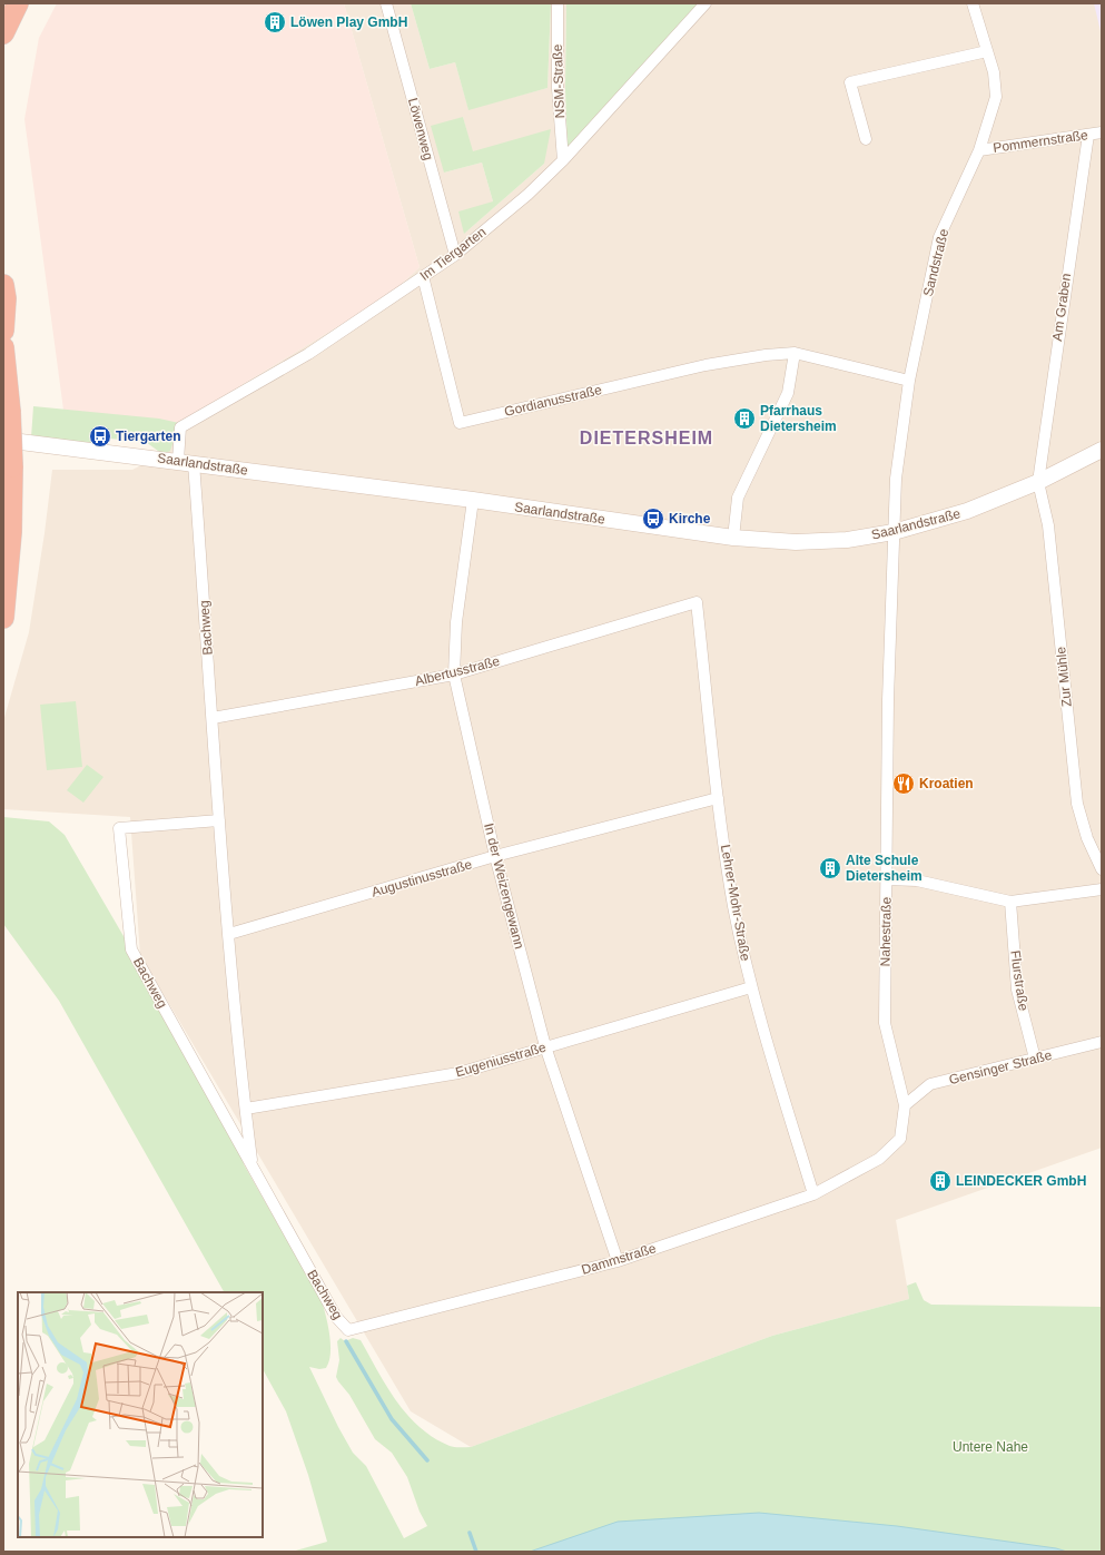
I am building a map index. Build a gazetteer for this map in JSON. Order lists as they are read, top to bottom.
{
  "streets": {
    "main road": ["Saarlandstraße"],
    "street": [
      "NSM-Straße",
      "Löwenweg",
      "Pommernstraße",
      "Im Tiergarten",
      "Sandstraße",
      "Am Graben",
      "Gordianusstraße",
      "Bachweg",
      "Albertusstraße",
      "Zur Mühle",
      "Augustinusstraße",
      "In der Weizengewann",
      "Lehrer-Mohr-Straße",
      "Nahestraße",
      "Flurstraße",
      "Eugeniusstraße",
      "Gensinger Straße",
      "Dammstraße"
    ]
  },
  "crossings": [
    ["NSM-Straße", "Im Tiergarten"],
    ["Löwenweg", "Im Tiergarten"],
    ["Pommernstraße", "Sandstraße"],
    ["Pommernstraße", "Am Graben"],
    ["Im Tiergarten", "Gordianusstraße"],
    ["Im Tiergarten", "Saarlandstraße"],
    ["Sandstraße", "Gordianusstraße"],
    ["Sandstraße", "Saarlandstraße"],
    ["Sandstraße", "Nahestraße"],
    ["Am Graben", "Saarlandstraße"],
    ["Am Graben", "Zur Mühle"],
    ["Saarlandstraße", "Bachweg"],
    ["Saarlandstraße", "Zur Mühle"],
    ["Saarlandstraße", "In der Weizengewann"],
    ["Saarlandstraße", "Nahestraße"],
    ["Bachweg", "Albertusstraße"],
    ["Bachweg", "Augustinusstraße"],
    ["Bachweg", "Eugeniusstraße"],
    ["Bachweg", "Dammstraße"],
    ["Albertusstraße", "In der Weizengewann"],
    ["Albertusstraße", "Lehrer-Mohr-Straße"],
    ["Augustinusstraße", "In der Weizengewann"],
    ["Augustinusstraße", "Lehrer-Mohr-Straße"],
    ["In der Weizengewann", "Eugeniusstraße"],
    ["In der Weizengewann", "Dammstraße"],
    ["Lehrer-Mohr-Straße", "Eugeniusstraße"],
    ["Lehrer-Mohr-Straße", "Dammstraße"],
    ["Nahestraße", "Gensinger Straße"],
    ["Nahestraße", "Dammstraße"],
    ["Flurstraße", "Gensinger Straße"]
  ],
  "districts": ["DIETERSHEIM"],
  "parks": ["Untere Nahe"],
  "places": {
    "building": [
      "Löwen Play GmbH",
      "Pfarrhaus Dietersheim",
      "Alte Schule Dietersheim",
      "LEINDECKER GmbH"
    ],
    "bus stop": ["Tiergarten", "Kirche"],
    "restaurant": ["Kroatien"]
  }
}
